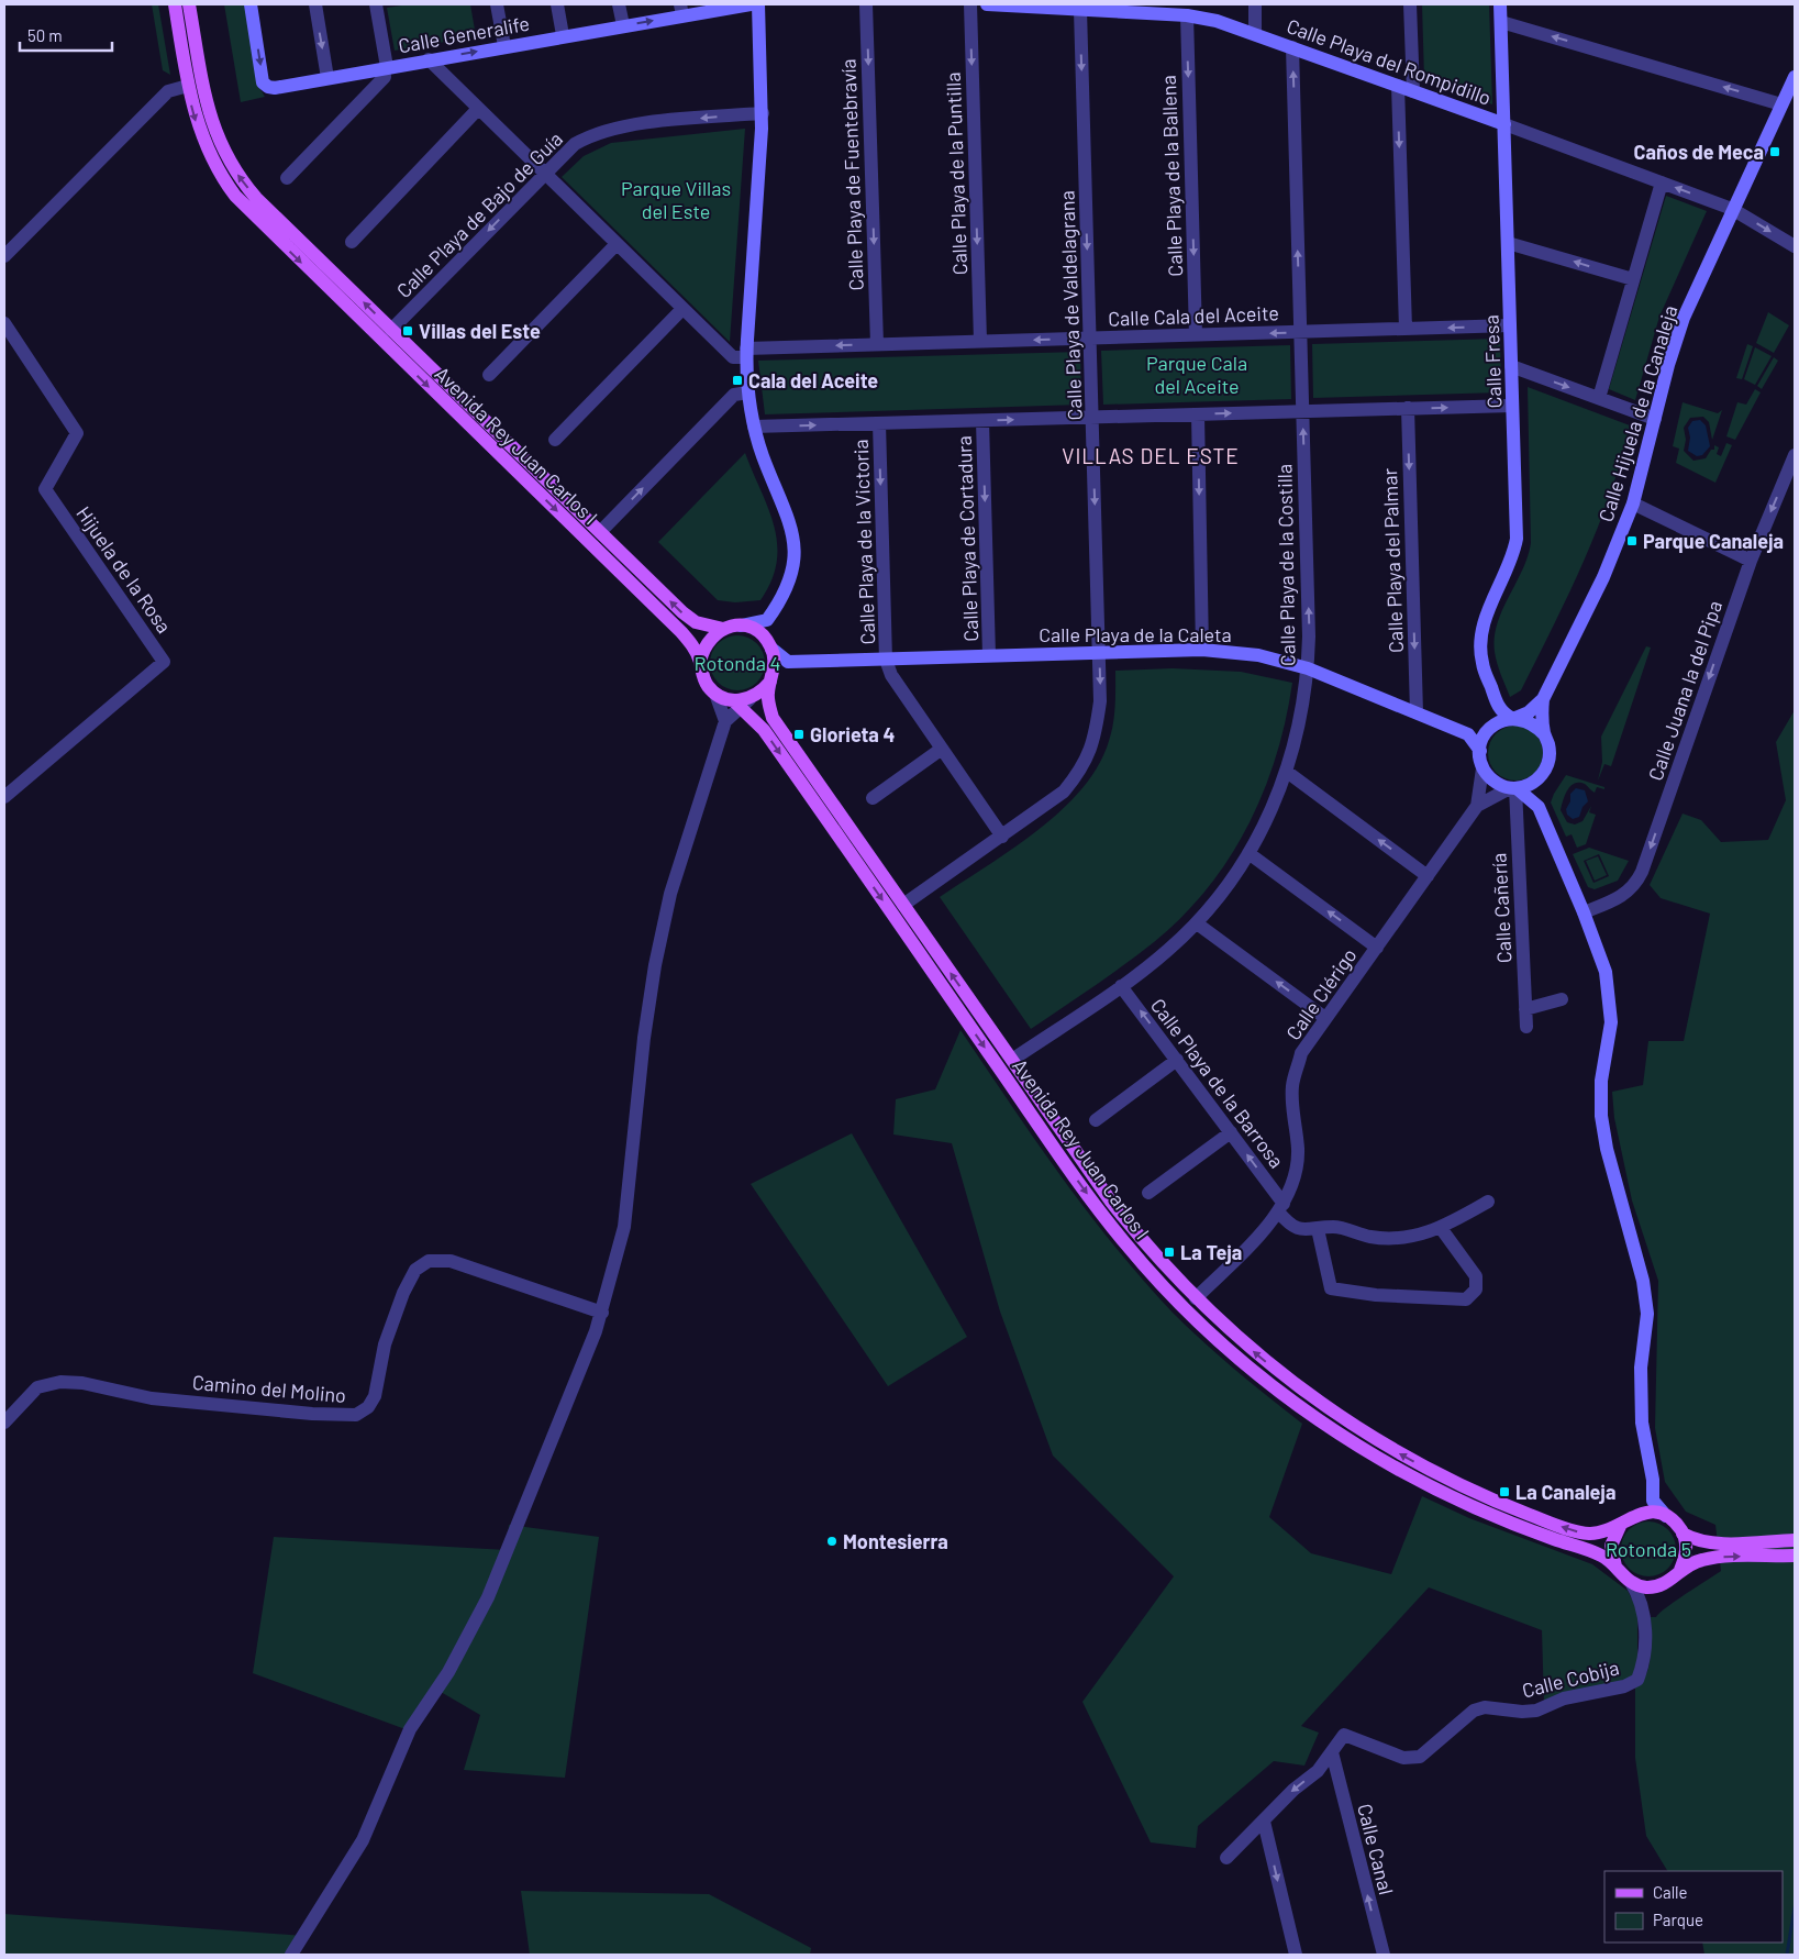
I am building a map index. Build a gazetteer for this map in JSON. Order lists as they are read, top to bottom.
{
  "streets": {
    "main road": ["Avenida Rey Juan Carlos I"],
    "street": [
      "Calle Generalife",
      "Calle Playa del Rompidillo",
      "Calle Playa de la Puntilla",
      "Calle Playa de Fuentebravía",
      "Calle Playa de la Ballena",
      "Calle Playa de Bajo de Guía",
      "Calle Playa de Valdelagrana",
      "Calle Cala del Aceite",
      "Calle Fresa",
      "Calle Hijuela de la Canaleja",
      "Calle Playa de Cortadura",
      "Calle Playa de la Victoria",
      "Calle Playa del Palmar",
      "Calle Playa de la Costilla",
      "Hijuela de la Rosa",
      "Calle Playa de la Caleta",
      "Calle Juana la del Pipa",
      "Calle Cañería",
      "Calle Clérigo",
      "Calle Playa de la Barrosa",
      "Camino del Molino",
      "Calle Cobija",
      "Calle Canal"
    ]
  },
  "crossings": [
    ["Calle Playa del Rompidillo", "Calle Playa de la Ballena"],
    ["Calle Playa del Rompidillo", "Calle Playa de Valdelagrana"],
    ["Calle Playa del Rompidillo", "Calle Fresa"],
    ["Calle Playa del Rompidillo", "Calle Hijuela de la Canaleja"],
    ["Calle Playa del Rompidillo", "Calle Playa de la Costilla"],
    ["Calle Playa de la Puntilla", "Calle Cala del Aceite"],
    ["Calle Playa de Fuentebravía", "Calle Cala del Aceite"],
    ["Calle Playa de la Ballena", "Calle Cala del Aceite"],
    ["Calle Playa de Bajo de Guía", "Avenida Rey Juan Carlos I"],
    ["Calle Playa de Valdelagrana", "Calle Cala del Aceite"],
    ["Calle Playa de Valdelagrana", "Avenida Rey Juan Carlos I"],
    ["Calle Playa de Valdelagrana", "Calle Playa de la Caleta"],
    ["Calle Cala del Aceite", "Calle Fresa"],
    ["Calle Cala del Aceite", "Calle Playa de la Costilla"],
    ["Calle Hijuela de la Canaleja", "Calle Juana la del Pipa"],
    ["Calle Hijuela de la Canaleja", "Calle Cañería"],
    ["Calle Hijuela de la Canaleja", "Calle Clérigo"],
    ["Avenida Rey Juan Carlos I", "Calle Playa de la Costilla"],
    ["Avenida Rey Juan Carlos I", "Calle Clérigo"],
    ["Avenida Rey Juan Carlos I", "Calle Cobija"],
    ["Calle Playa de Cortadura", "Calle Playa de la Caleta"],
    ["Calle Playa de la Victoria", "Calle Playa de la Caleta"],
    ["Calle Playa del Palmar", "Calle Playa de la Caleta"],
    ["Calle Playa de la Costilla", "Calle Playa de la Caleta"],
    ["Calle Playa de la Costilla", "Calle Playa de la Barrosa"],
    ["Calle Cañería", "Calle Clérigo"],
    ["Calle Clérigo", "Calle Playa de la Barrosa"],
    ["Calle Cobija", "Calle Canal"]
  ],
  "one_way": [
    "Calle Playa de la Puntilla",
    "Calle Playa de la Ballena",
    "Calle Playa de Valdelagrana",
    "Calle Playa de Cortadura",
    "Calle Playa del Palmar",
    "Calle Juana la del Pipa"
  ],
  "districts": ["VILLAS DEL ESTE"],
  "parks": [
    "Parque Villas del Este",
    "Parque Cala del Aceite",
    "Rotonda 4",
    "Rotonda 5"
  ],
  "places": {
    "transit": [
      "Caños de Meca",
      "Villas del Este",
      "Cala del Aceite",
      "Parque Canaleja",
      "Glorieta 4",
      "La Teja",
      "La Canaleja"
    ],
    "other": ["Montesierra"]
  },
  "legend": ["Calle", "Parque"],
  "scale_bar": "50 m"
}
